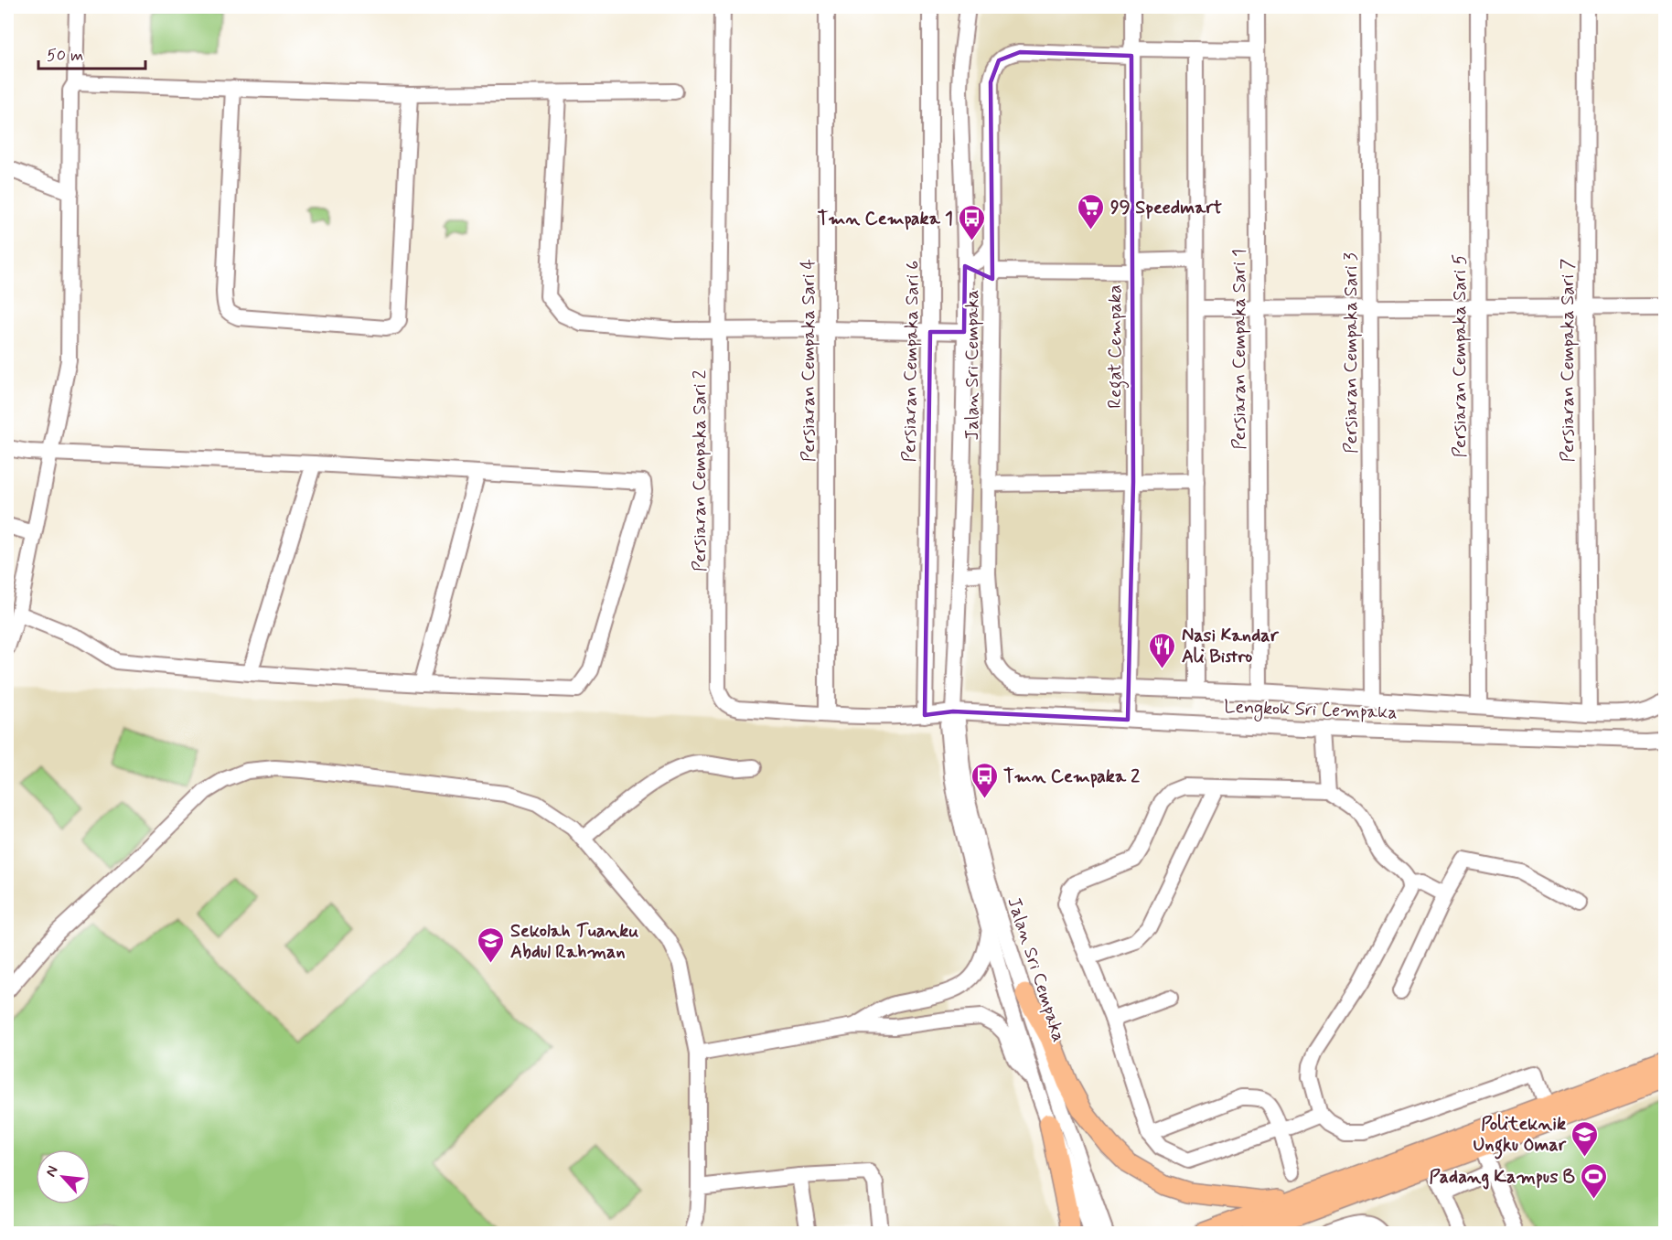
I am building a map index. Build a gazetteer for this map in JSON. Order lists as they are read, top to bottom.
{
  "streets": {
    "street": [
      "Regat Cempaka",
      "Persiaran Cempaka Sari 1",
      "Persiaran Cempaka Sari 3",
      "Persiaran Cempaka Sari 5",
      "Persiaran Cempaka Sari 4",
      "Persiaran Cempaka Sari 7",
      "Persiaran Cempaka Sari 6",
      "Jalan Sri Cempaka",
      "Persiaran Cempaka Sari 2",
      "Lengkok Sri Cempaka"
    ]
  },
  "crossings": [
    ["Regat Cempaka", "Jalan Sri Cempaka"],
    ["Regat Cempaka", "Lengkok Sri Cempaka"],
    ["Persiaran Cempaka Sari 1", "Jalan Sri Cempaka"],
    ["Persiaran Cempaka Sari 3", "Jalan Sri Cempaka"],
    ["Persiaran Cempaka Sari 5", "Jalan Sri Cempaka"],
    ["Persiaran Cempaka Sari 4", "Persiaran Cempaka Sari 2"],
    ["Persiaran Cempaka Sari 7", "Jalan Sri Cempaka"],
    ["Persiaran Cempaka Sari 6", "Persiaran Cempaka Sari 2"],
    ["Jalan Sri Cempaka", "Persiaran Cempaka Sari 2"],
    ["Jalan Sri Cempaka", "Lengkok Sri Cempaka"],
    ["Persiaran Cempaka Sari 2", "Lengkok Sri Cempaka"]
  ],
  "places": {
    "supermarket": ["99 Speedmart"],
    "bus stop": ["Tmn Cempaka 1", "Tmn Cempaka 2"],
    "restaurant": ["Nasi Kandar Ali Bistro"],
    "school or university": ["Sekolah Tuanku Abdul Rahman", "Politeknik Ungku Omar"],
    "sports": ["Padang Kampus B"]
  },
  "scale_bar": "50 m",
  "north": "top left"
}
